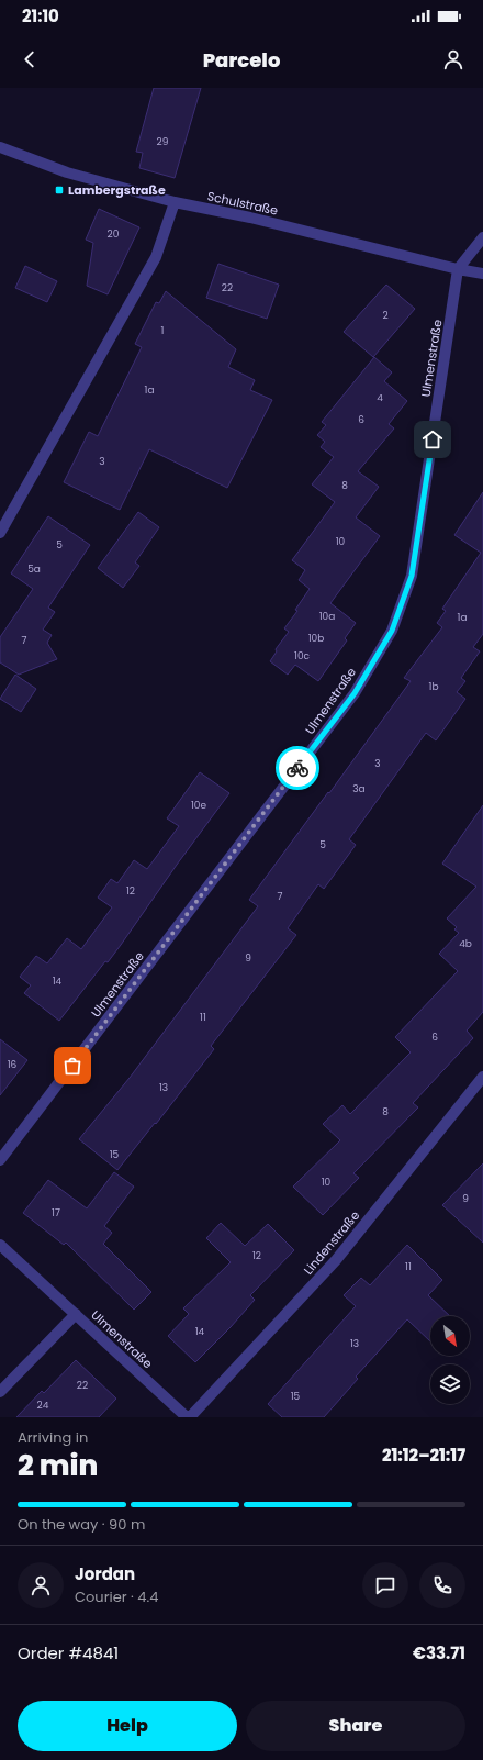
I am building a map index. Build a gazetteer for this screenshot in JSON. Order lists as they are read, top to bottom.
{
  "streets": {
    "street": ["Schulstraße", "Ulmenstraße", "Lindenstraße"]
  },
  "crossings": [
    ["Schulstraße", "Ulmenstraße"]
  ],
  "places": {
    "transit": ["Lambergstraße"]
  },
  "house_numbers": [
    "29",
    "20",
    "22",
    "2",
    "1",
    "1a",
    "4",
    "6",
    "3",
    "8",
    "10",
    "5",
    "5a",
    "10a",
    "1a",
    "10b",
    "7",
    "10c",
    "1b",
    "3",
    "3a",
    "10e",
    "5",
    "12",
    "7",
    "4b",
    "9",
    "14",
    "11",
    "6",
    "16",
    "13",
    "8",
    "15",
    "10",
    "9",
    "17",
    "12",
    "11",
    "14",
    "13",
    "22",
    "15",
    "24"
  ],
  "north": "bottom right",
  "page": {
    "status": "21:10",
    "header": "Parcelo",
    "heading": ["2 min", "Arriving in", "21:12–21:17"],
    "panel": [
      "Jordan",
      "Courier · 4.4",
      "Order #4841",
      "€33.71"
    ],
    "bar": "On the way · 90 m",
    "buttons": ["Help", "Share"]
  }
}
